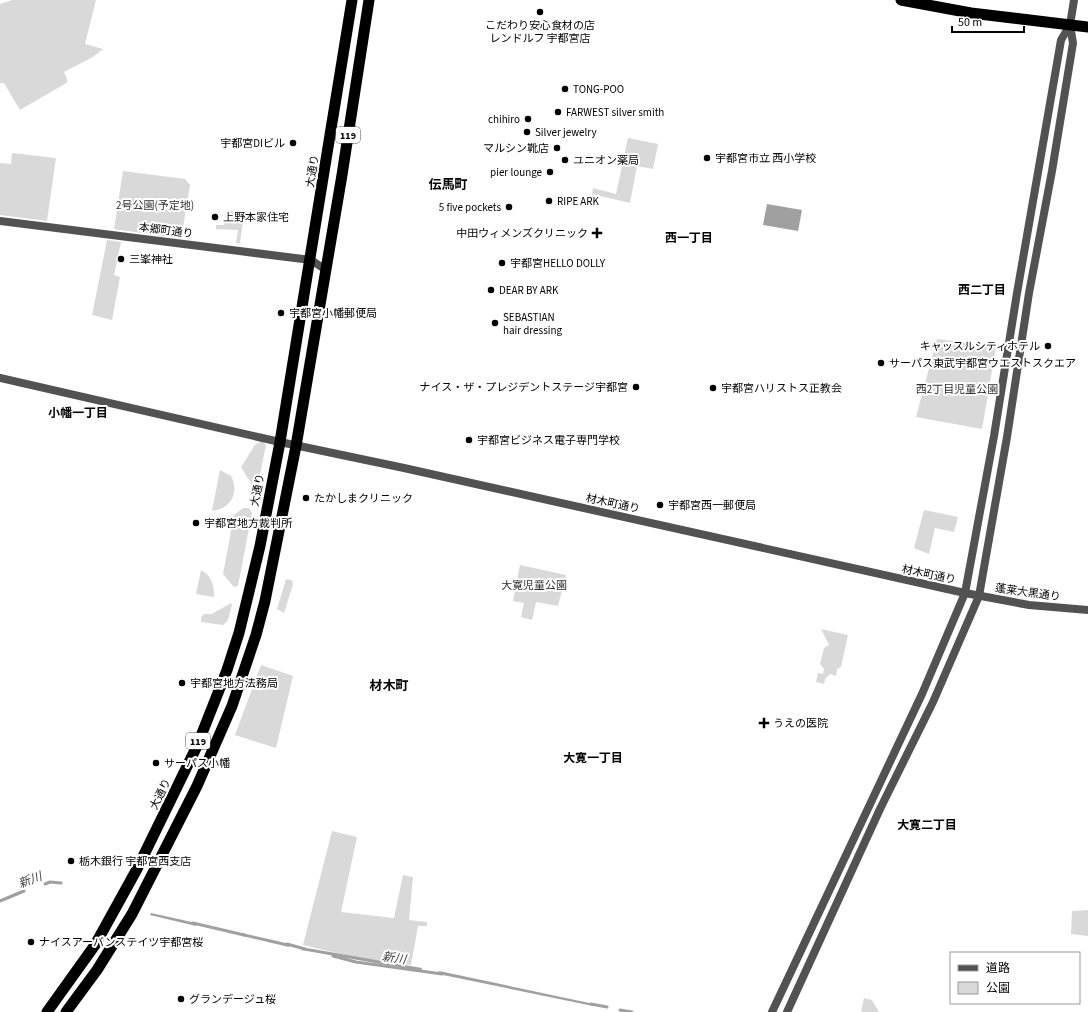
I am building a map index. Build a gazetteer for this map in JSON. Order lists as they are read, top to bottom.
{
  "streets": {
    "highway": ["119", "大通り"],
    "street": ["本郷町通り", "材木町通り", "蓬莱大黒通り"]
  },
  "crossings": [
    ["119", "本郷町通り"],
    ["119", "材木町通り"],
    ["大通り", "本郷町通り"],
    ["大通り", "材木町通り"],
    ["材木町通り", "蓬莱大黒通り"]
  ],
  "districts": [
    "伝馬町",
    "西一丁目",
    "西二丁目",
    "小幡一丁目",
    "材木町",
    "大寛一丁目",
    "大寛二丁目"
  ],
  "water": ["新川"],
  "parks": ["2号公園(予定地)", "西2丁目児童公園", "大寛児童公園"],
  "places": {
    "other": [
      "こだわり安心食材の店 レンドルフ 宇都宮店",
      "TONG-POO",
      "FARWEST silver smith",
      "chihiro",
      "Silver jewelry",
      "宇都宮DIビル",
      "マルシン靴店",
      "宇都宮市立 西小学校",
      "ユニオン薬局",
      "pier lounge",
      "RIPE ARK",
      "5 five pockets",
      "上野本家住宅",
      "三峯神社",
      "宇都宮HELLO DOLLY",
      "DEAR BY ARK",
      "宇都宮小幡郵便局",
      "SEBASTIAN hair dressing",
      "キャッスルシティホテル",
      "サーパス東武宇都宮ウエストスクエア",
      "ナイス・ザ・プレジデントステージ宇都宮",
      "宇都宮ハリストス正教会",
      "宇都宮ビジネス電子専門学校",
      "たかしまクリニック",
      "宇都宮西一郵便局",
      "宇都宮地方裁判所",
      "宇都宮地方法務局",
      "サーパス小幡",
      "栃木銀行 宇都宮西支店",
      "ナイスアーバンステイツ宇都宮桜",
      "グランデージュ桜"
    ],
    "health": ["中田ウィメンズクリニック", "うえの医院"]
  },
  "legend": ["道路", "公園"],
  "scale_bar": "50 m"
}
